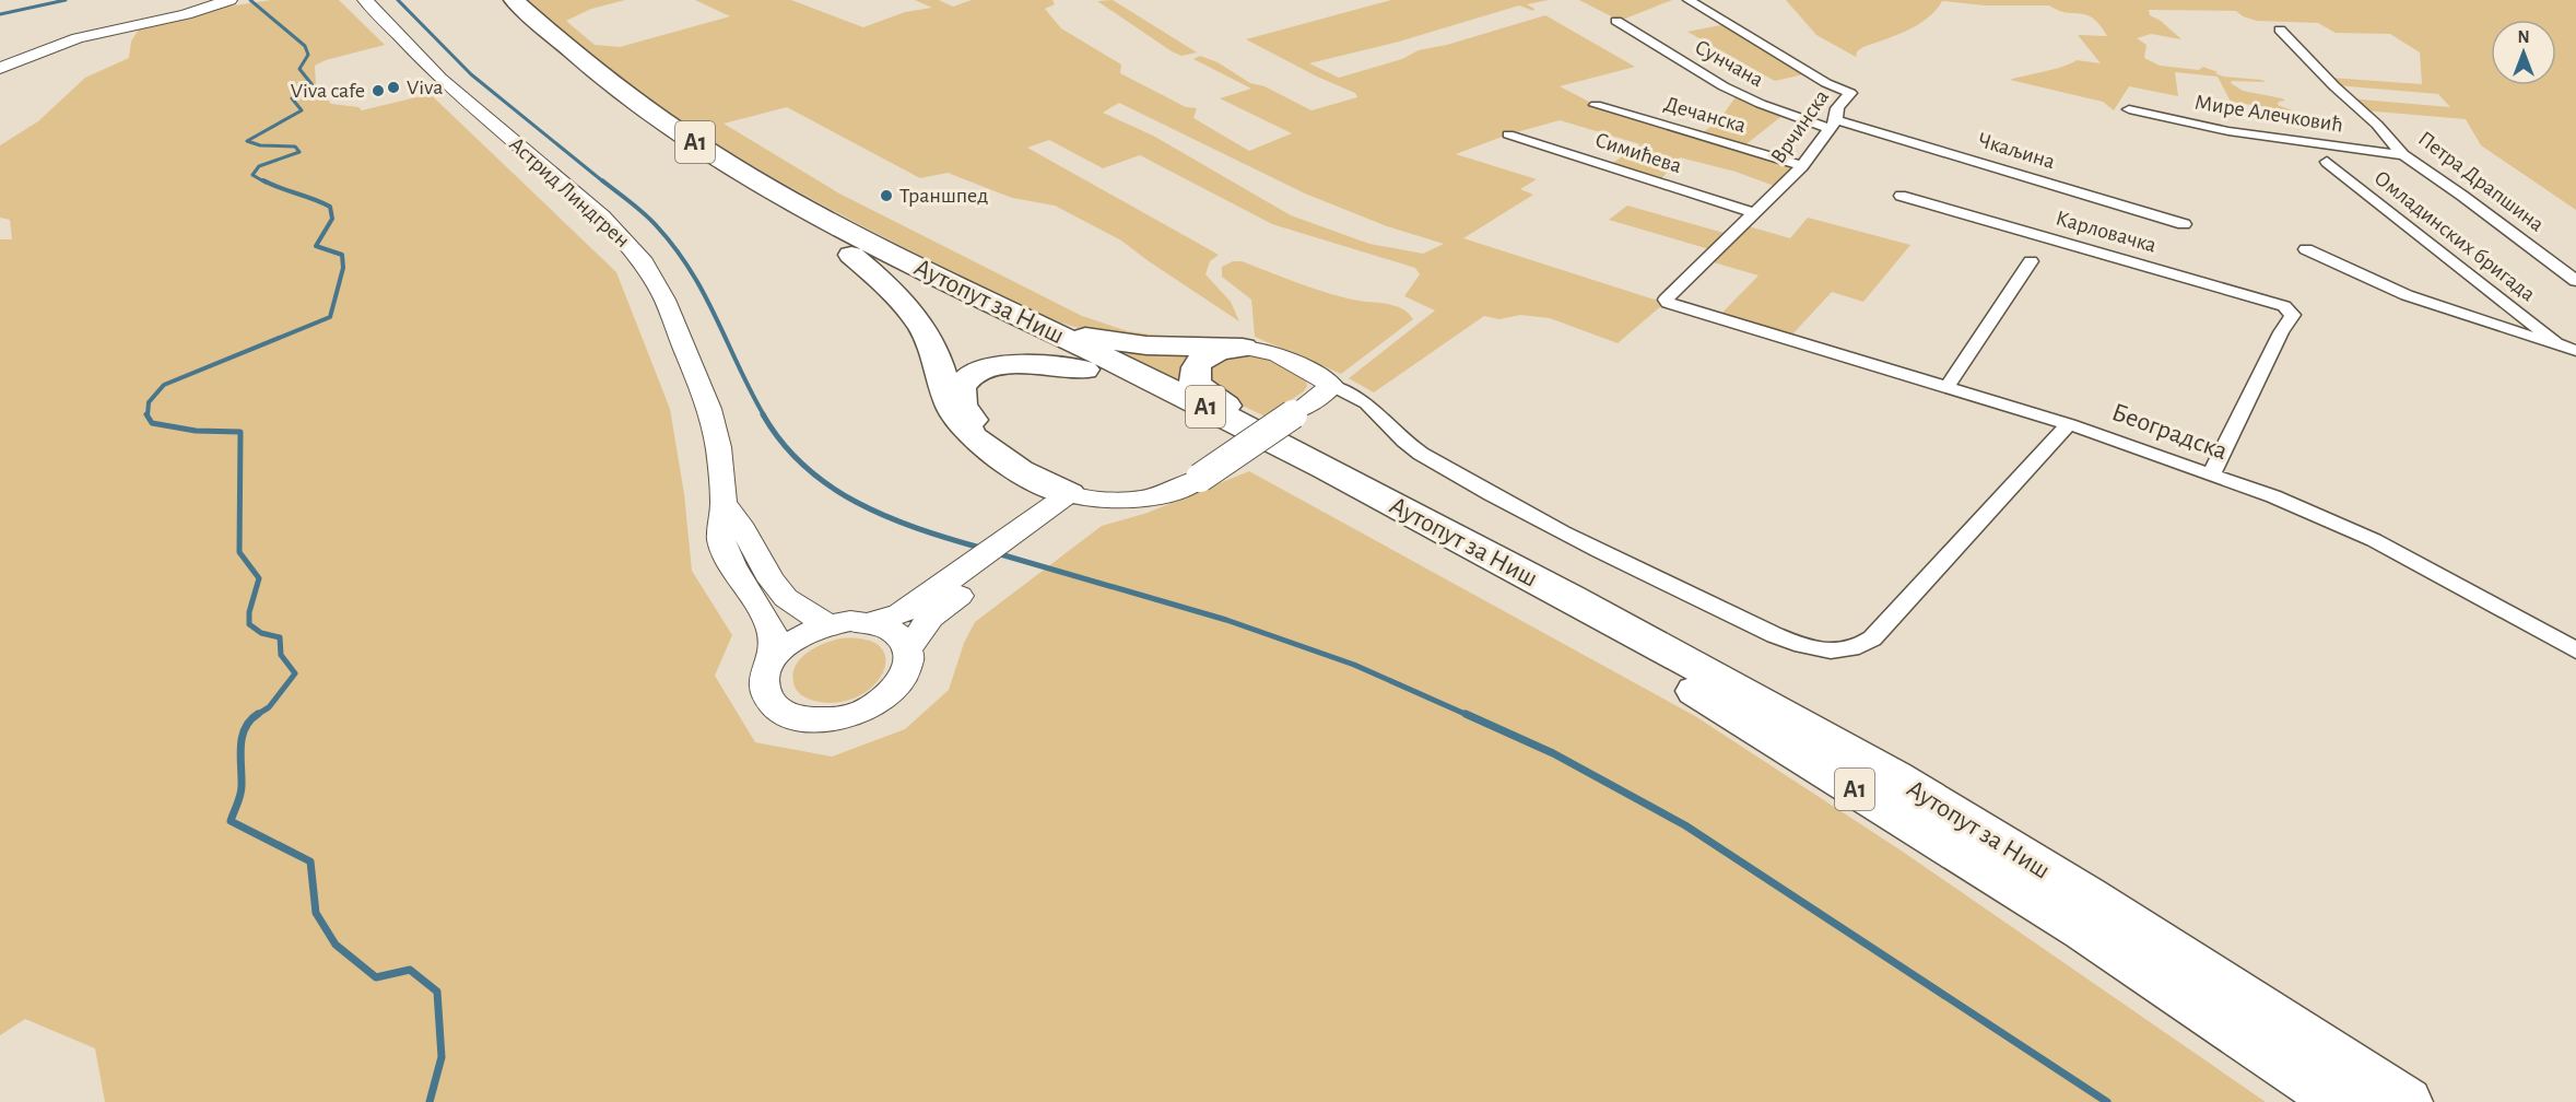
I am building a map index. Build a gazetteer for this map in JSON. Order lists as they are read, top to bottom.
{
  "streets": {
    "highway": ["A1", "Аутопут за Ниш"],
    "street": [
      "Сунчана",
      "Мире Алечковић",
      "Дечанска",
      "Врчинска",
      "Чкаљина",
      "Симићева",
      "Петра Драпшина",
      "Астрид Линдгрен",
      "Карловачка",
      "Омладинских бригада",
      "Београдска"
    ]
  },
  "crossings": [
    ["Сунчана", "Врчинска"],
    ["Сунчана", "Чкаљина"],
    ["Мире Алечковић", "Петра Драпшина"],
    ["Дечанска", "Врчинска"],
    ["Врчинска", "Чкаљина"],
    ["Врчинска", "Симићева"],
    ["Врчинска", "Београдска"],
    ["Карловачка", "Београдска"]
  ],
  "places": ["Viva", "Viva cafe", "Траншпед"],
  "north": "top"
}
